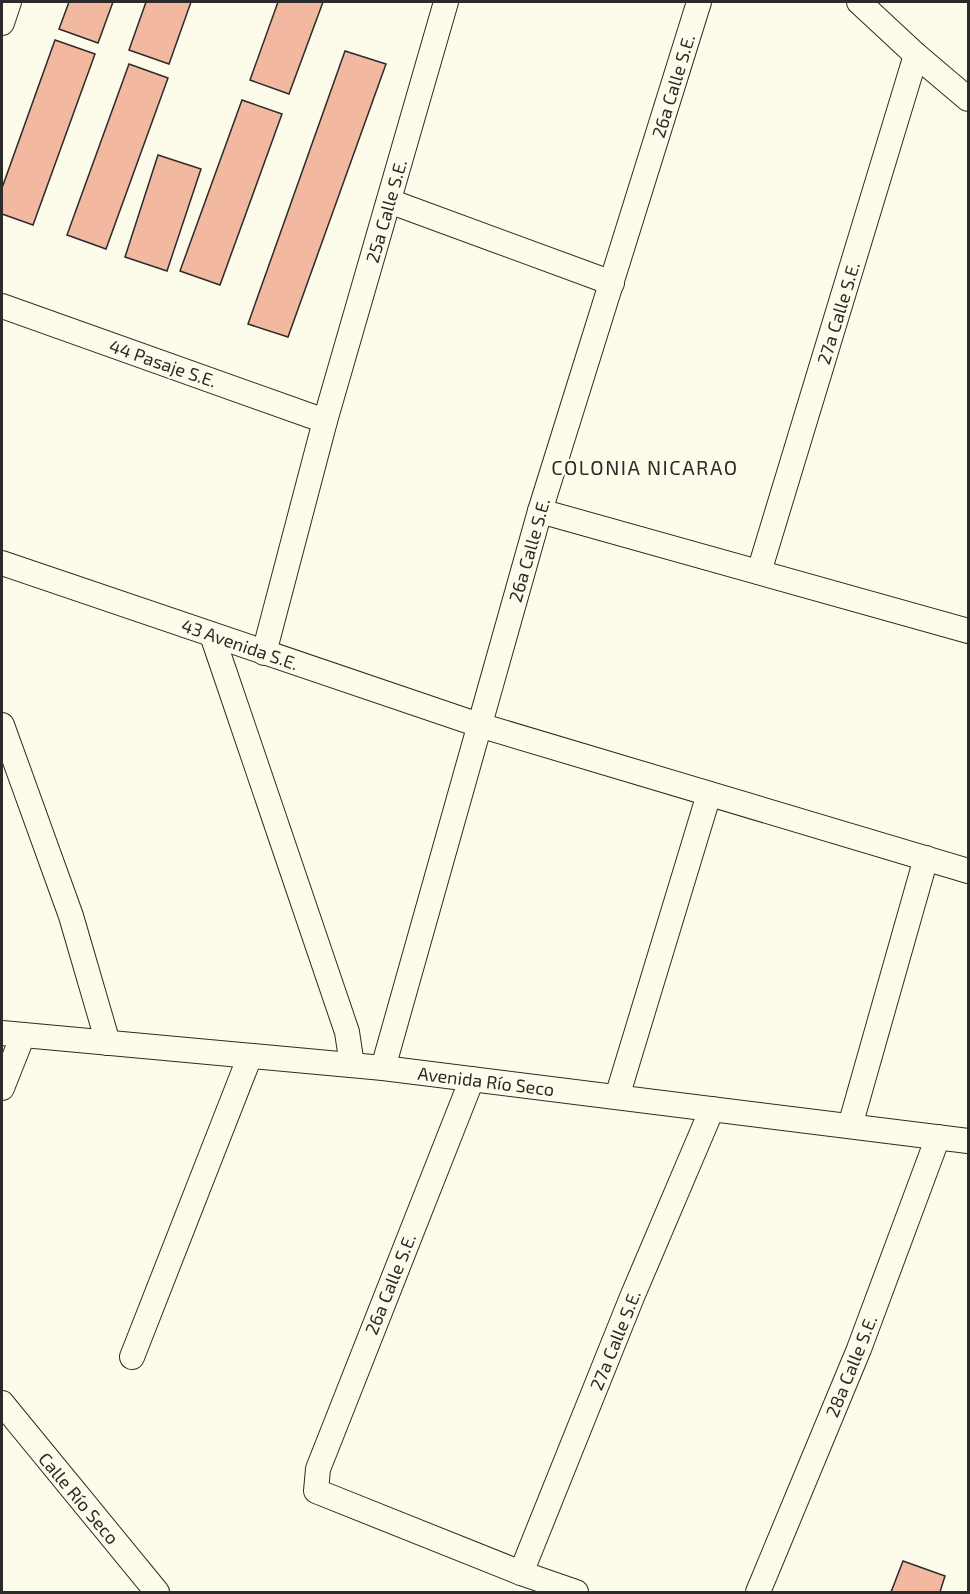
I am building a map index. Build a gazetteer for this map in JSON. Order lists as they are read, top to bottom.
{
  "streets": {
    "street": [
      "26a Calle S.E.",
      "25a Calle S.E.",
      "27a Calle S.E.",
      "44 Pasaje S.E.",
      "43 Avenida S.E.",
      "Avenida Río Seco",
      "28a Calle S.E.",
      "Calle Río Seco"
    ]
  },
  "crossings": [
    ["26a Calle S.E.", "27a Calle S.E."],
    ["26a Calle S.E.", "43 Avenida S.E."],
    ["26a Calle S.E.", "Avenida Río Seco"],
    ["25a Calle S.E.", "44 Pasaje S.E."],
    ["25a Calle S.E.", "43 Avenida S.E."],
    ["27a Calle S.E.", "Avenida Río Seco"],
    ["Avenida Río Seco", "28a Calle S.E."]
  ],
  "districts": ["COLONIA NICARAO"]
}
